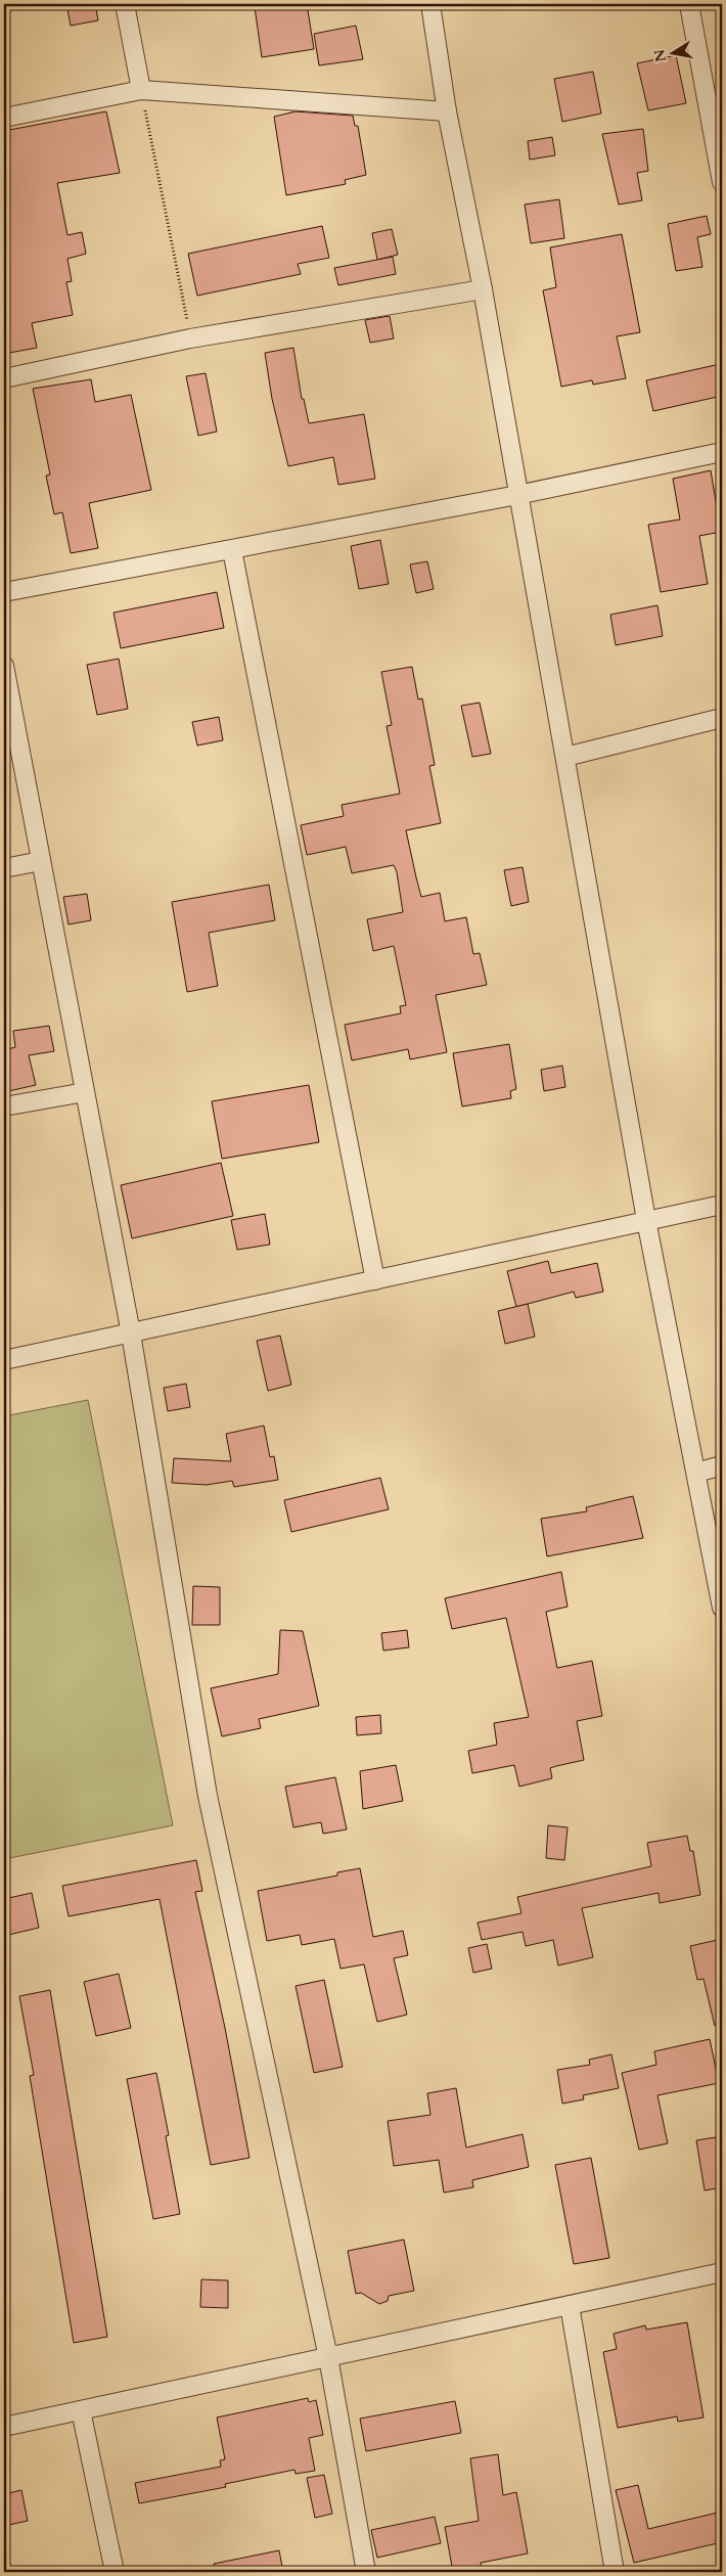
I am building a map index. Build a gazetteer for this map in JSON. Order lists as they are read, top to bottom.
{
  "north": "left"
}
